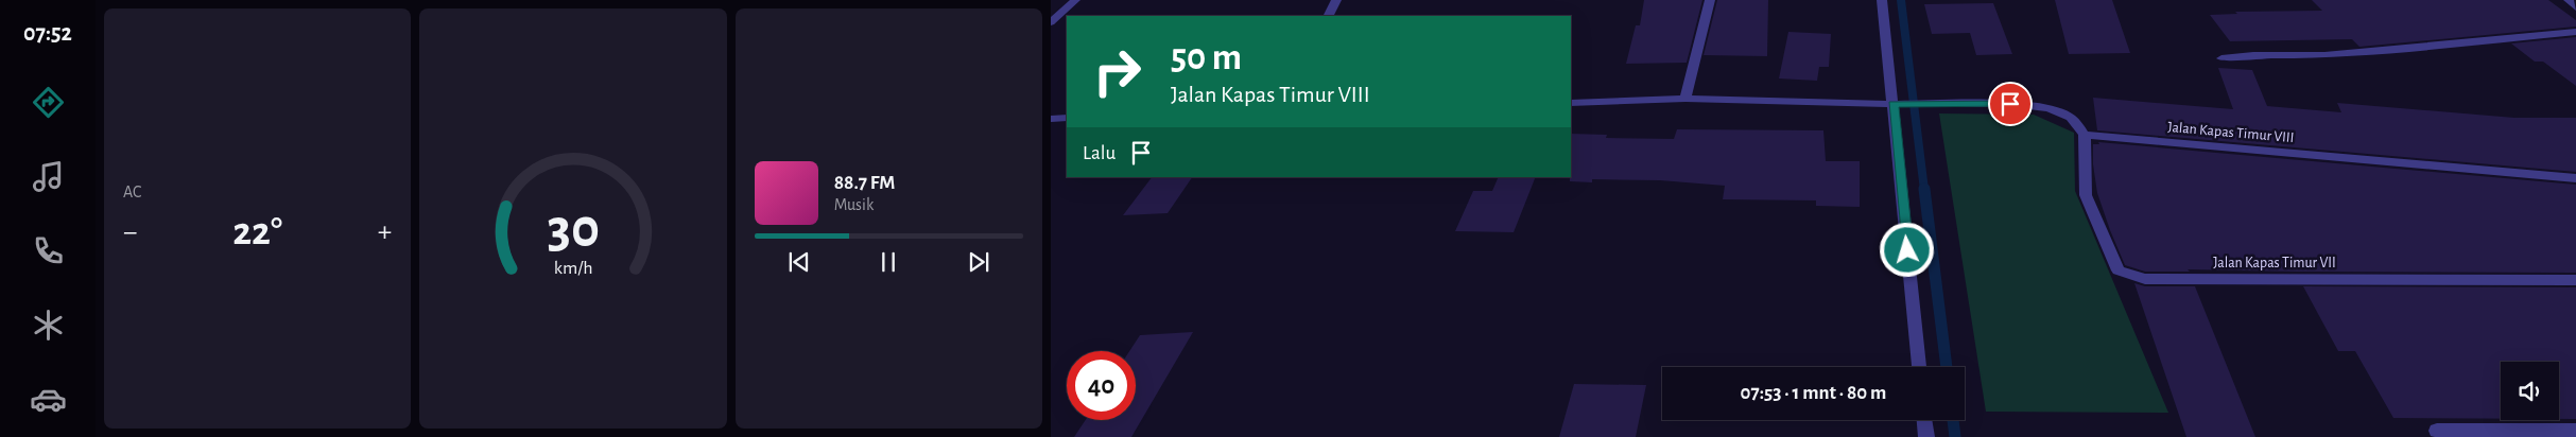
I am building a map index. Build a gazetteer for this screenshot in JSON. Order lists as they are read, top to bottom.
{
  "streets": {
    "street": ["Jalan Kapas Timur VIII", "Jalan Kapas Timur VII"]
  },
  "crossings": [
    ["Jalan Kapas Timur VIII", "Jalan Kapas Timur VII"]
  ],
  "page": {
    "tabs": "07:52",
    "tile": "AC",
    "turn": ["50 m", "Jalan Kapas Timur VIII"],
    "then": "Lalu",
    "song": ["88.7 FM", "Musik"],
    "heat": ["−", "22°", "+"],
    "limit": "40",
    "trip": "07:53 · 1 mnt · 80 m",
    "gauge": ["30", "km/h"]
  }
}
